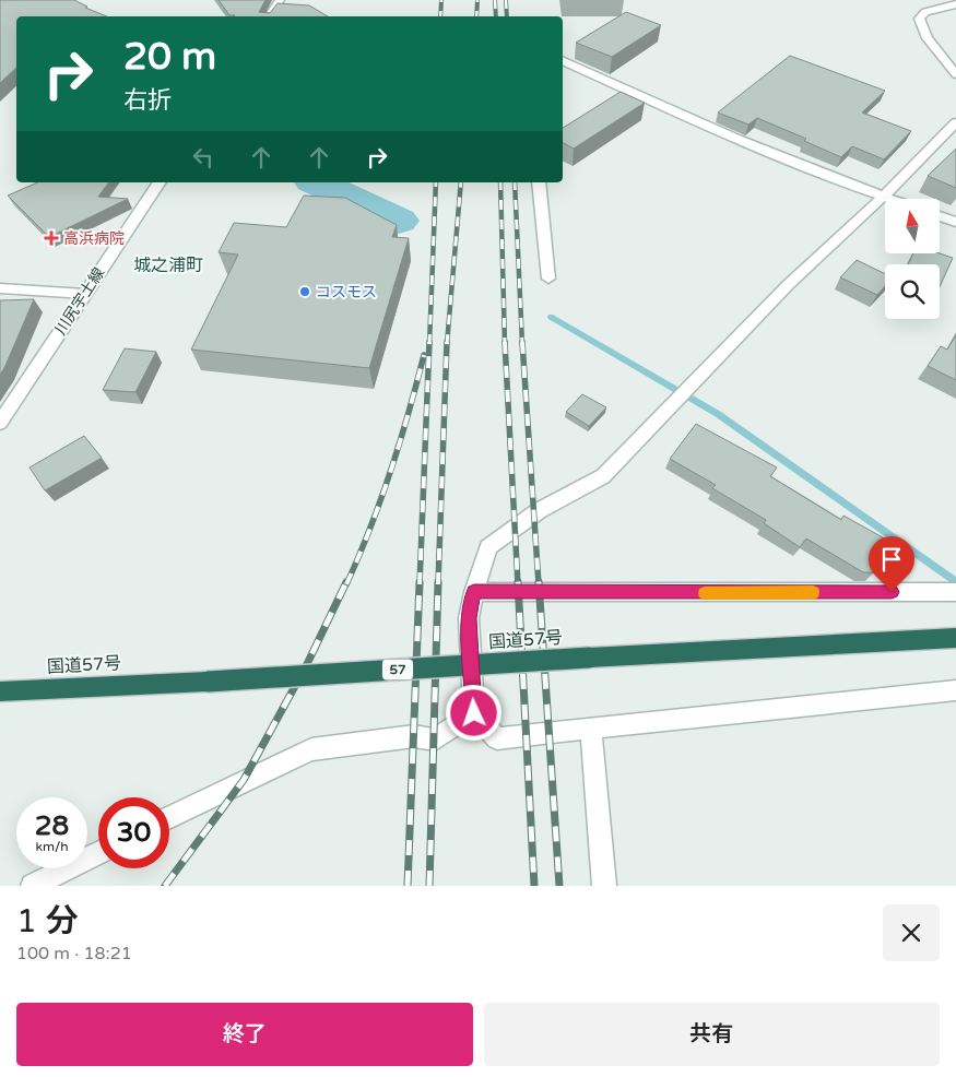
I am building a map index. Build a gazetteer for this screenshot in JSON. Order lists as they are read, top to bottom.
{
  "streets": {
    "highway": ["国道57号", "57"],
    "street": ["川尻宇土線"]
  },
  "districts": ["城之浦町"],
  "places": {
    "health": ["高浜病院"],
    "other": ["コスモス"]
  },
  "north": "top",
  "page": {
    "turn": ["20 m", "右折"],
    "speed": "28 km/h",
    "limit": "30",
    "heading": ["1 分", "100 m · 18:21"],
    "buttons": ["終了", "共有"]
  }
}
